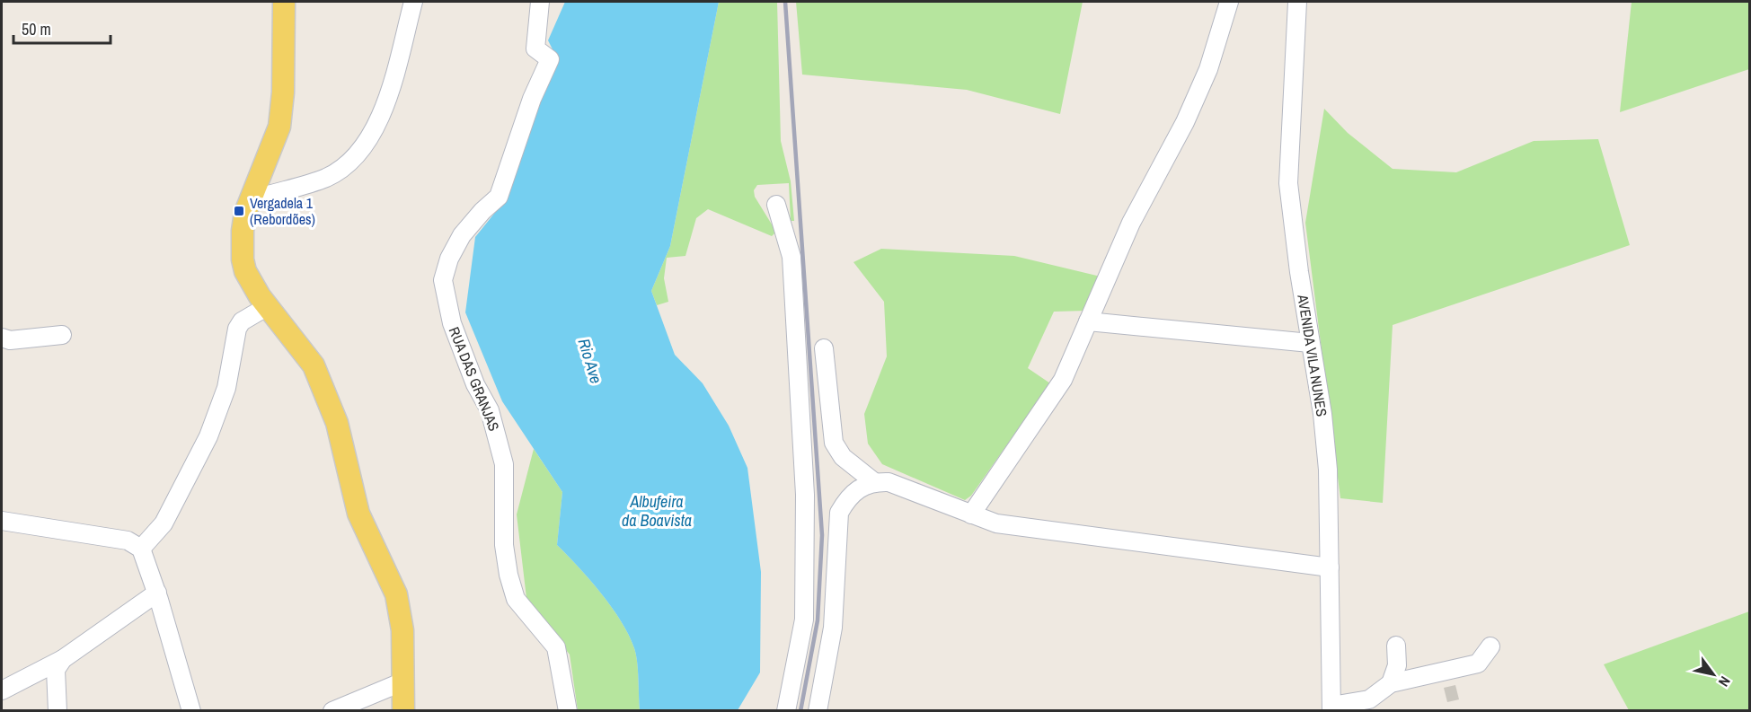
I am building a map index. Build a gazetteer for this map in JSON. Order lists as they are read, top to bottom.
{
  "streets": {
    "street": ["AVENIDA VILA NUNES", "RUA DAS GRANJAS"]
  },
  "water": ["Rio Ave", "Albufeira da Boavista"],
  "places": {
    "transit": ["Vergadela 1 (Rebordões)"]
  },
  "scale_bar": "50 m",
  "north": "bottom right"
}
